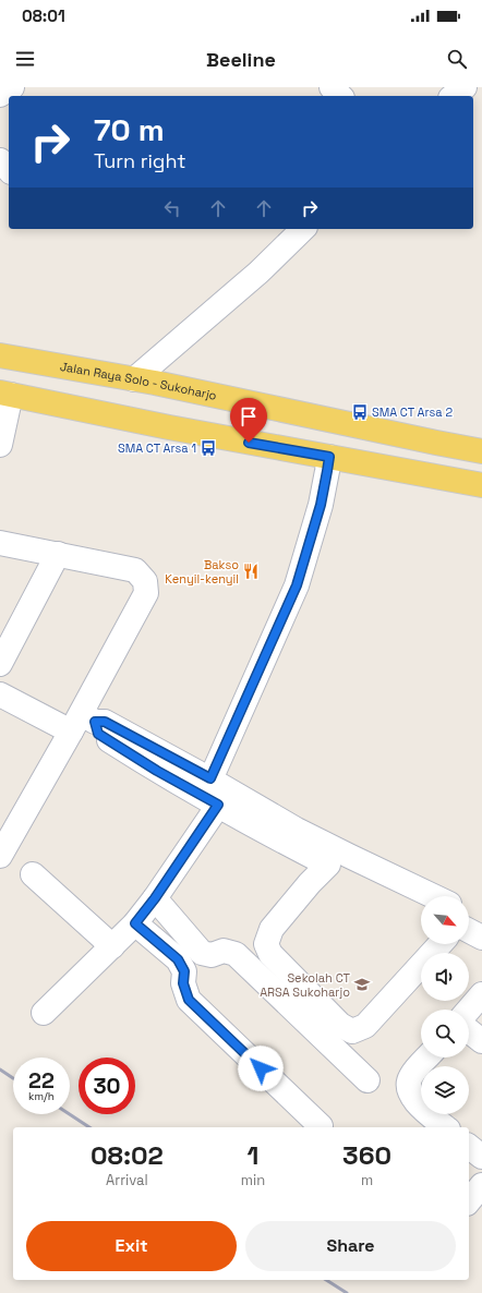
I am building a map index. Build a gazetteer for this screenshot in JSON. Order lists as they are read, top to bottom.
{
  "streets": {
    "main road": ["Jalan Raya Solo - Sukoharjo"]
  },
  "places": {
    "bus stop": ["SMA CT Arsa 2", "SMA CT Arsa 1"],
    "restaurant": ["Bakso Kenyil-kenyil"],
    "school or university": ["Sekolah CT ARSA Sukoharjo"]
  },
  "north": "bottom right",
  "page": {
    "status": "08:01",
    "header": "Beeline",
    "turn": ["70 m", "Turn right"],
    "speed": "22 km/h",
    "limit": "30",
    "eta": [
      "08:02",
      "Arrival",
      "1",
      "min",
      "360",
      "m"
    ],
    "buttons": ["Exit", "Share"]
  }
}
